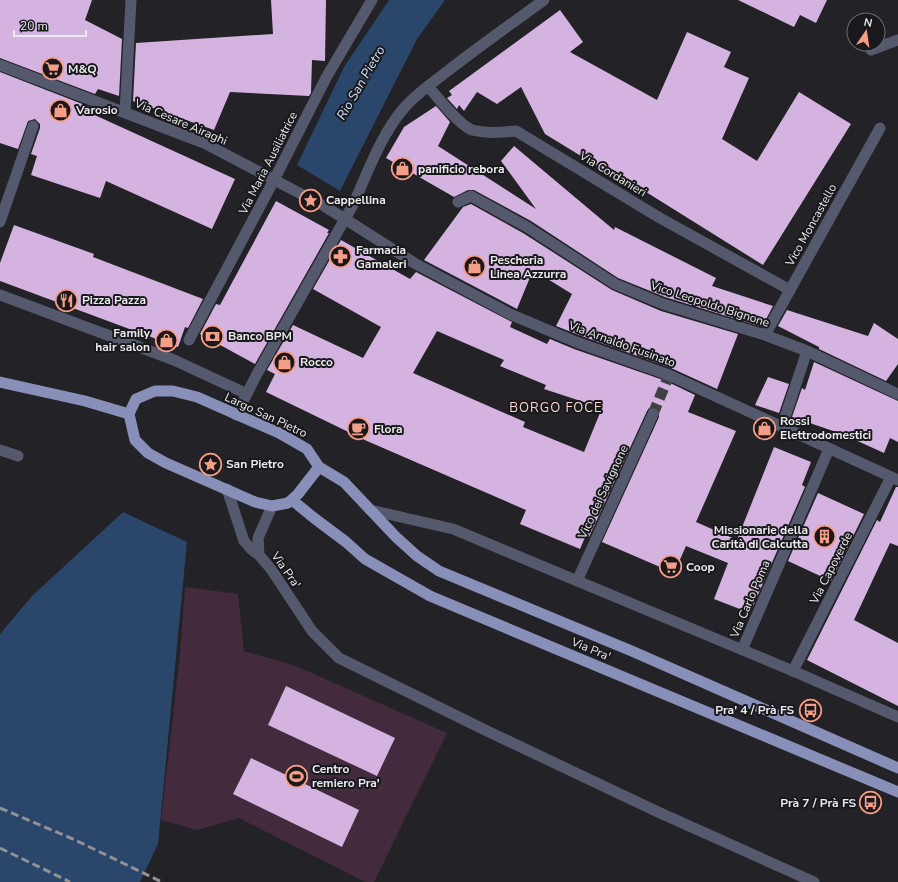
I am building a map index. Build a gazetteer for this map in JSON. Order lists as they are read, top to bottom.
{
  "streets": {
    "main road": ["Largo San Pietro", "Via Pra'"],
    "street": [
      "Via Cesare Airaghi",
      "Via Maria Ausiliatrice",
      "Via Cordanieri",
      "Vico Moncastello",
      "Vico Leopoldo Bignone",
      "Via Arnaldo Fusinato",
      "Vico dei Savignone",
      "Via Capoverde",
      "Via Carlo Poma"
    ]
  },
  "crossings": [
    ["Via Cesare Airaghi", "Via Maria Ausiliatrice"],
    ["Via Cesare Airaghi", "Via Arnaldo Fusinato"],
    ["Via Cordanieri", "Vico Moncastello"],
    ["Vico Moncastello", "Vico Leopoldo Bignone"],
    ["Via Arnaldo Fusinato", "Via Capoverde"],
    ["Via Arnaldo Fusinato", "Via Carlo Poma"],
    ["Largo San Pietro", "Via Pra'"]
  ],
  "districts": ["BORGO FOCE"],
  "water": ["Rio San Pietro"],
  "places": {
    "supermarket": ["M&Q", "Coop"],
    "shop": [
      "Varosio",
      "panificio rebora",
      "Pescheria Linea Azzurra",
      "Family hair salon",
      "Rocco",
      "Rossi Elettrodomestici"
    ],
    "place": ["Cappellina", "San Pietro"],
    "pharmacy": ["Farmacia Gamaleri"],
    "restaurant": ["Pizza Pazza"],
    "bank": ["Banco BPM"],
    "cafe": ["Flora"],
    "building": ["Missionarie della Carità di Calcutta"],
    "bus stop": ["Pra' 4 / Prà FS", "Prà 7 / Prà FS"],
    "sports": ["Centro remiero Pra'"]
  },
  "scale_bar": "20 m",
  "north": "top"
}
